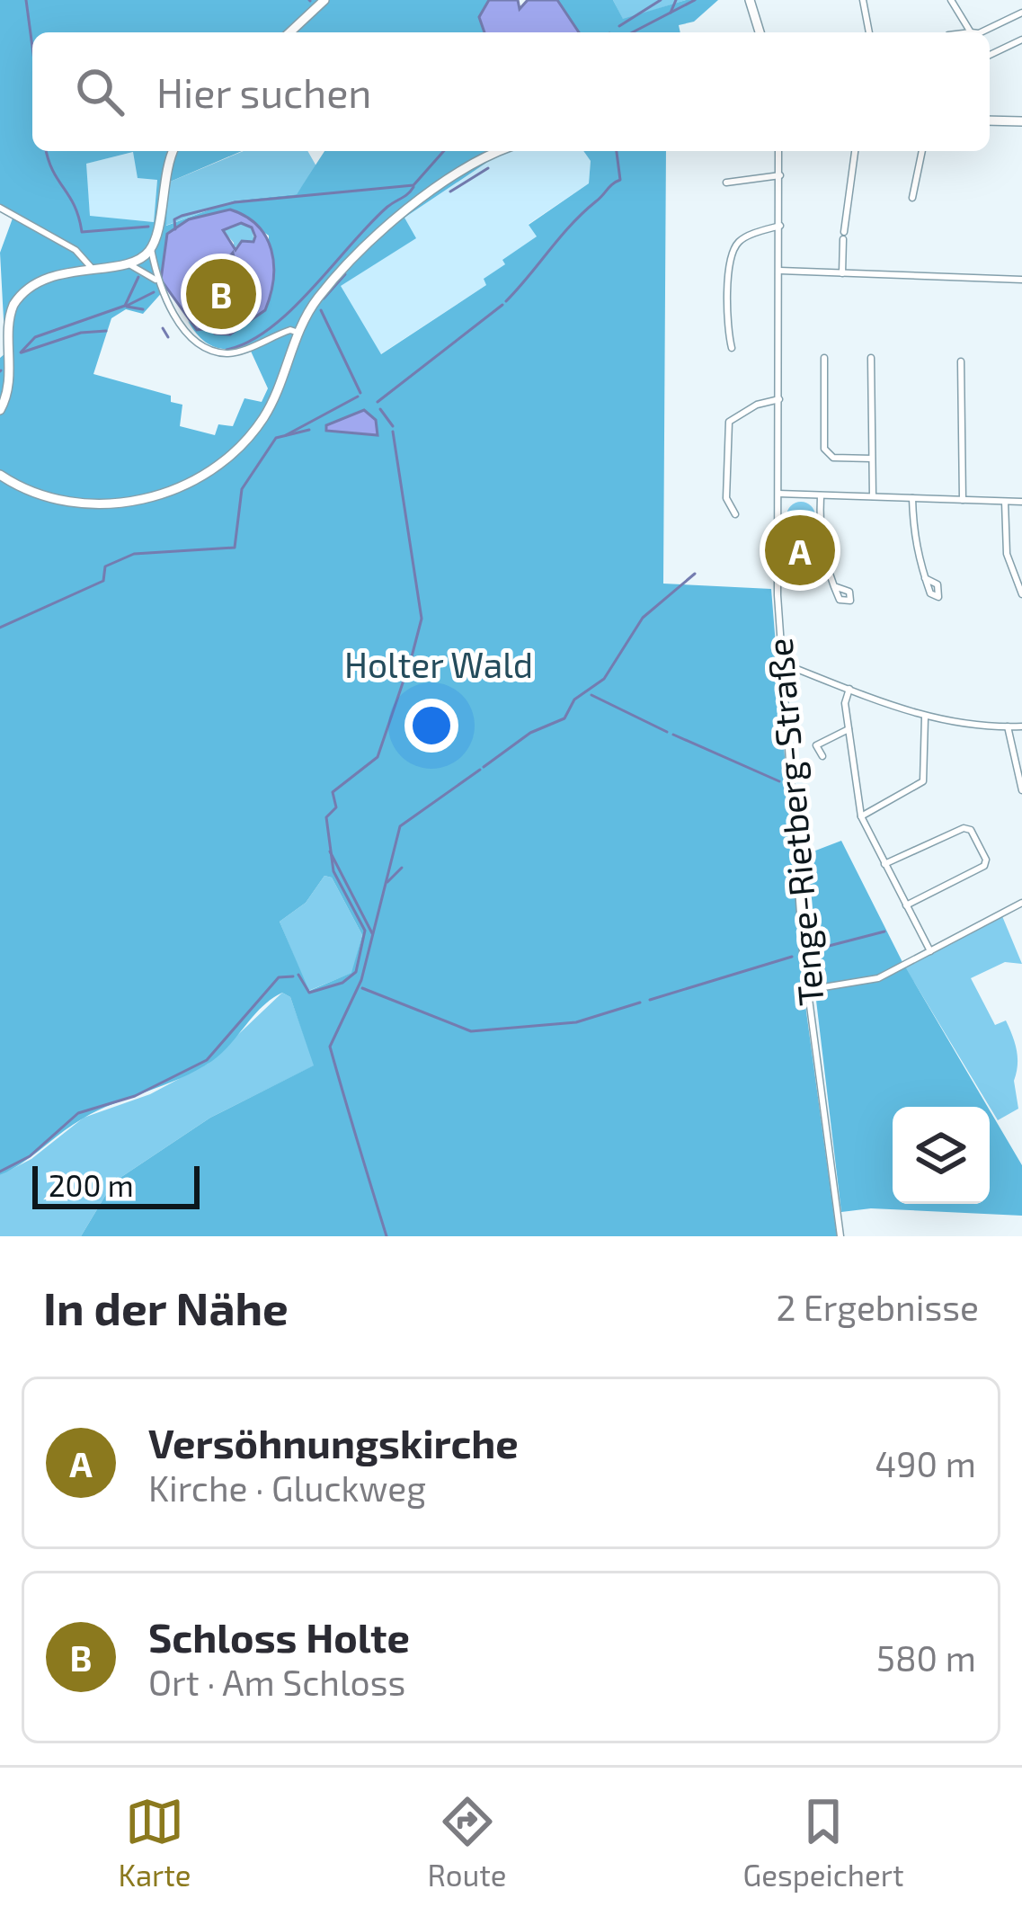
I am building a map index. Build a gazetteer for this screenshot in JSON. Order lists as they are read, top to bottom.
{
  "streets": {
    "street": ["Tenge-Rietberg-Straße"]
  },
  "parks": ["Holter Wald"],
  "scale_bar": "200 m",
  "page": {
    "search": "Hier suchen",
    "pins": ["B", "A"],
    "scale": "200 m",
    "heading": ["In der Nähe", "2 Ergebnisse"],
    "list": [
      {
        "mark": "A",
        "name": "Versöhnungskirche",
        "note": "Kirche · Gluckweg",
        "value": "490 m"
      },
      {
        "mark": "B",
        "name": "Schloss Holte",
        "note": "Ort · Am Schloss",
        "value": "580 m"
      }
    ],
    "nav": ["Karte", "Route", "Gespeichert"]
  }
}
